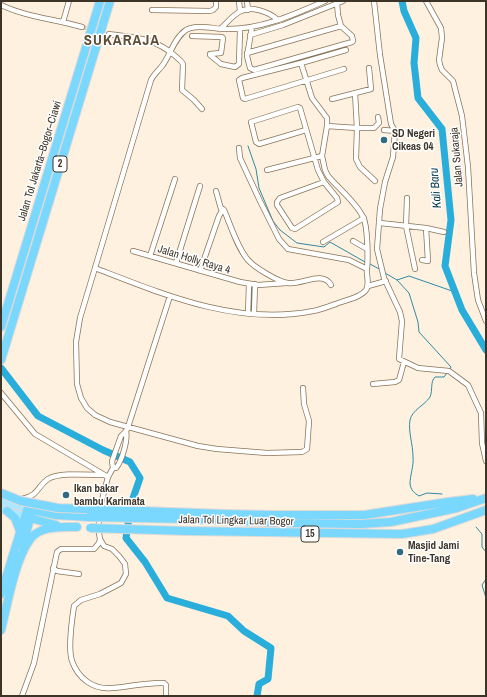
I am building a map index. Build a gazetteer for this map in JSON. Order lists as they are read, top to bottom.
{
  "streets": {
    "highway": [
      "Jalan Tol Jakarta–Bogor–Ciawi",
      "2",
      "Jalan Tol Lingkar Luar Bogor",
      "15"
    ],
    "street": ["Jalan Sukaraja", "Jalan Holly Raya 4"]
  },
  "districts": ["SUKARAJA"],
  "water": ["Kali Baru"],
  "places": ["SD Negeri Cikeas 04", "Ikan bakar bambu Karimata", "Masjid Jami Tine-Tang"]
}
